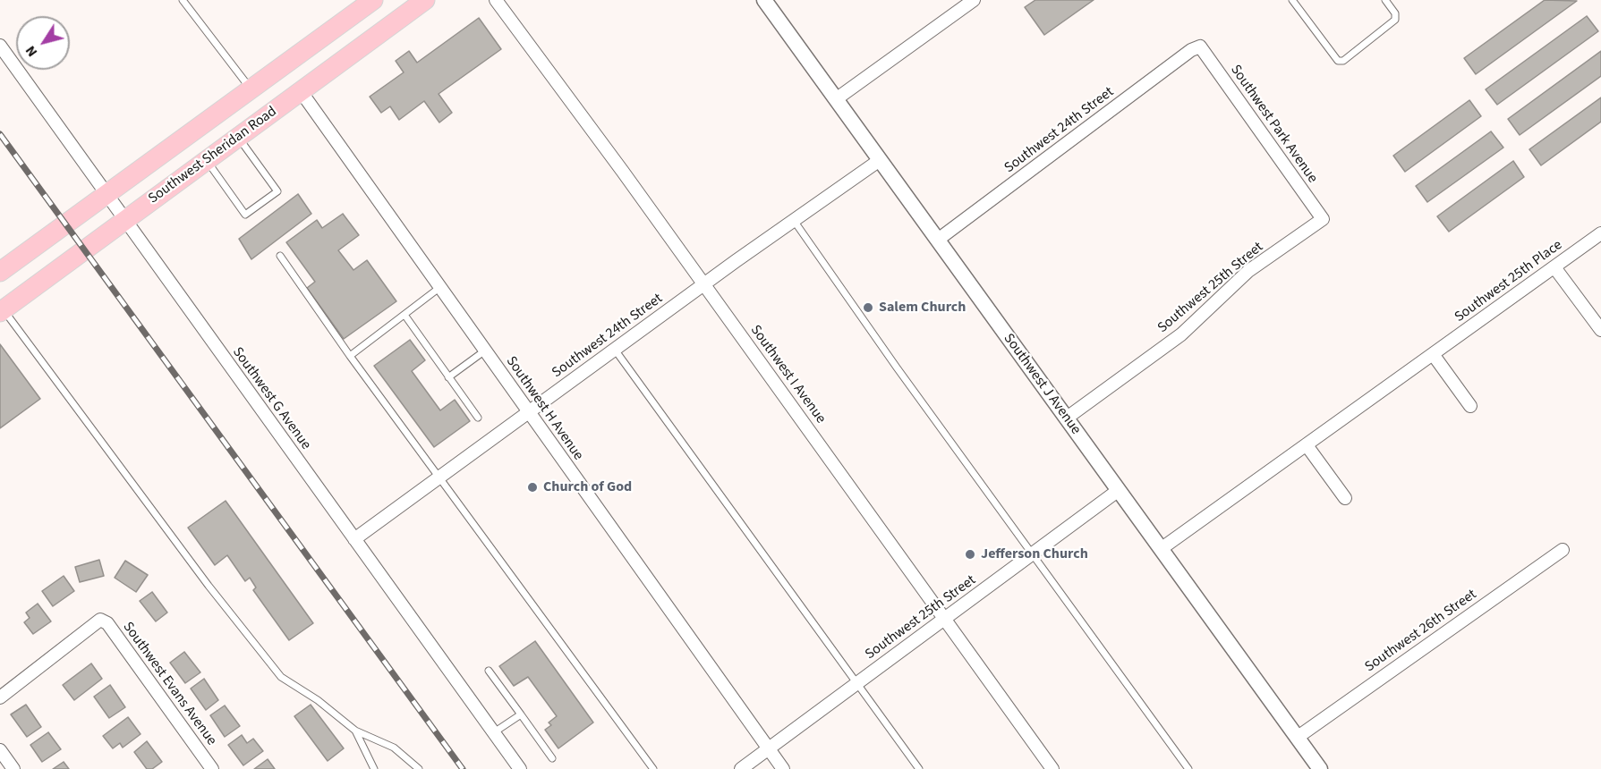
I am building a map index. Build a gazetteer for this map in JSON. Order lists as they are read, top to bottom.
{
  "streets": {
    "main road": ["Southwest Sheridan Road"],
    "street": [
      "Southwest Park Avenue",
      "Southwest 24th Street",
      "Southwest 25th Place",
      "Southwest 25th Street",
      "Southwest I Avenue",
      "Southwest J Avenue",
      "Southwest G Avenue",
      "Southwest H Avenue",
      "Southwest 26th Street",
      "Southwest Evans Avenue"
    ]
  },
  "crossings": [
    ["Southwest Park Avenue", "Southwest 24th Street"],
    ["Southwest Park Avenue", "Southwest 25th Street"],
    ["Southwest 24th Street", "Southwest I Avenue"],
    ["Southwest 24th Street", "Southwest J Avenue"],
    ["Southwest 24th Street", "Southwest G Avenue"],
    ["Southwest 24th Street", "Southwest H Avenue"],
    ["Southwest Sheridan Road", "Southwest G Avenue"],
    ["Southwest Sheridan Road", "Southwest H Avenue"],
    ["Southwest 25th Place", "Southwest J Avenue"],
    ["Southwest 25th Street", "Southwest I Avenue"],
    ["Southwest 25th Street", "Southwest J Avenue"],
    ["Southwest 25th Street", "Southwest H Avenue"],
    ["Southwest J Avenue", "Southwest 26th Street"]
  ],
  "places": ["Salem Church", "Church of God", "Jefferson Church"],
  "north": "bottom left"
}
